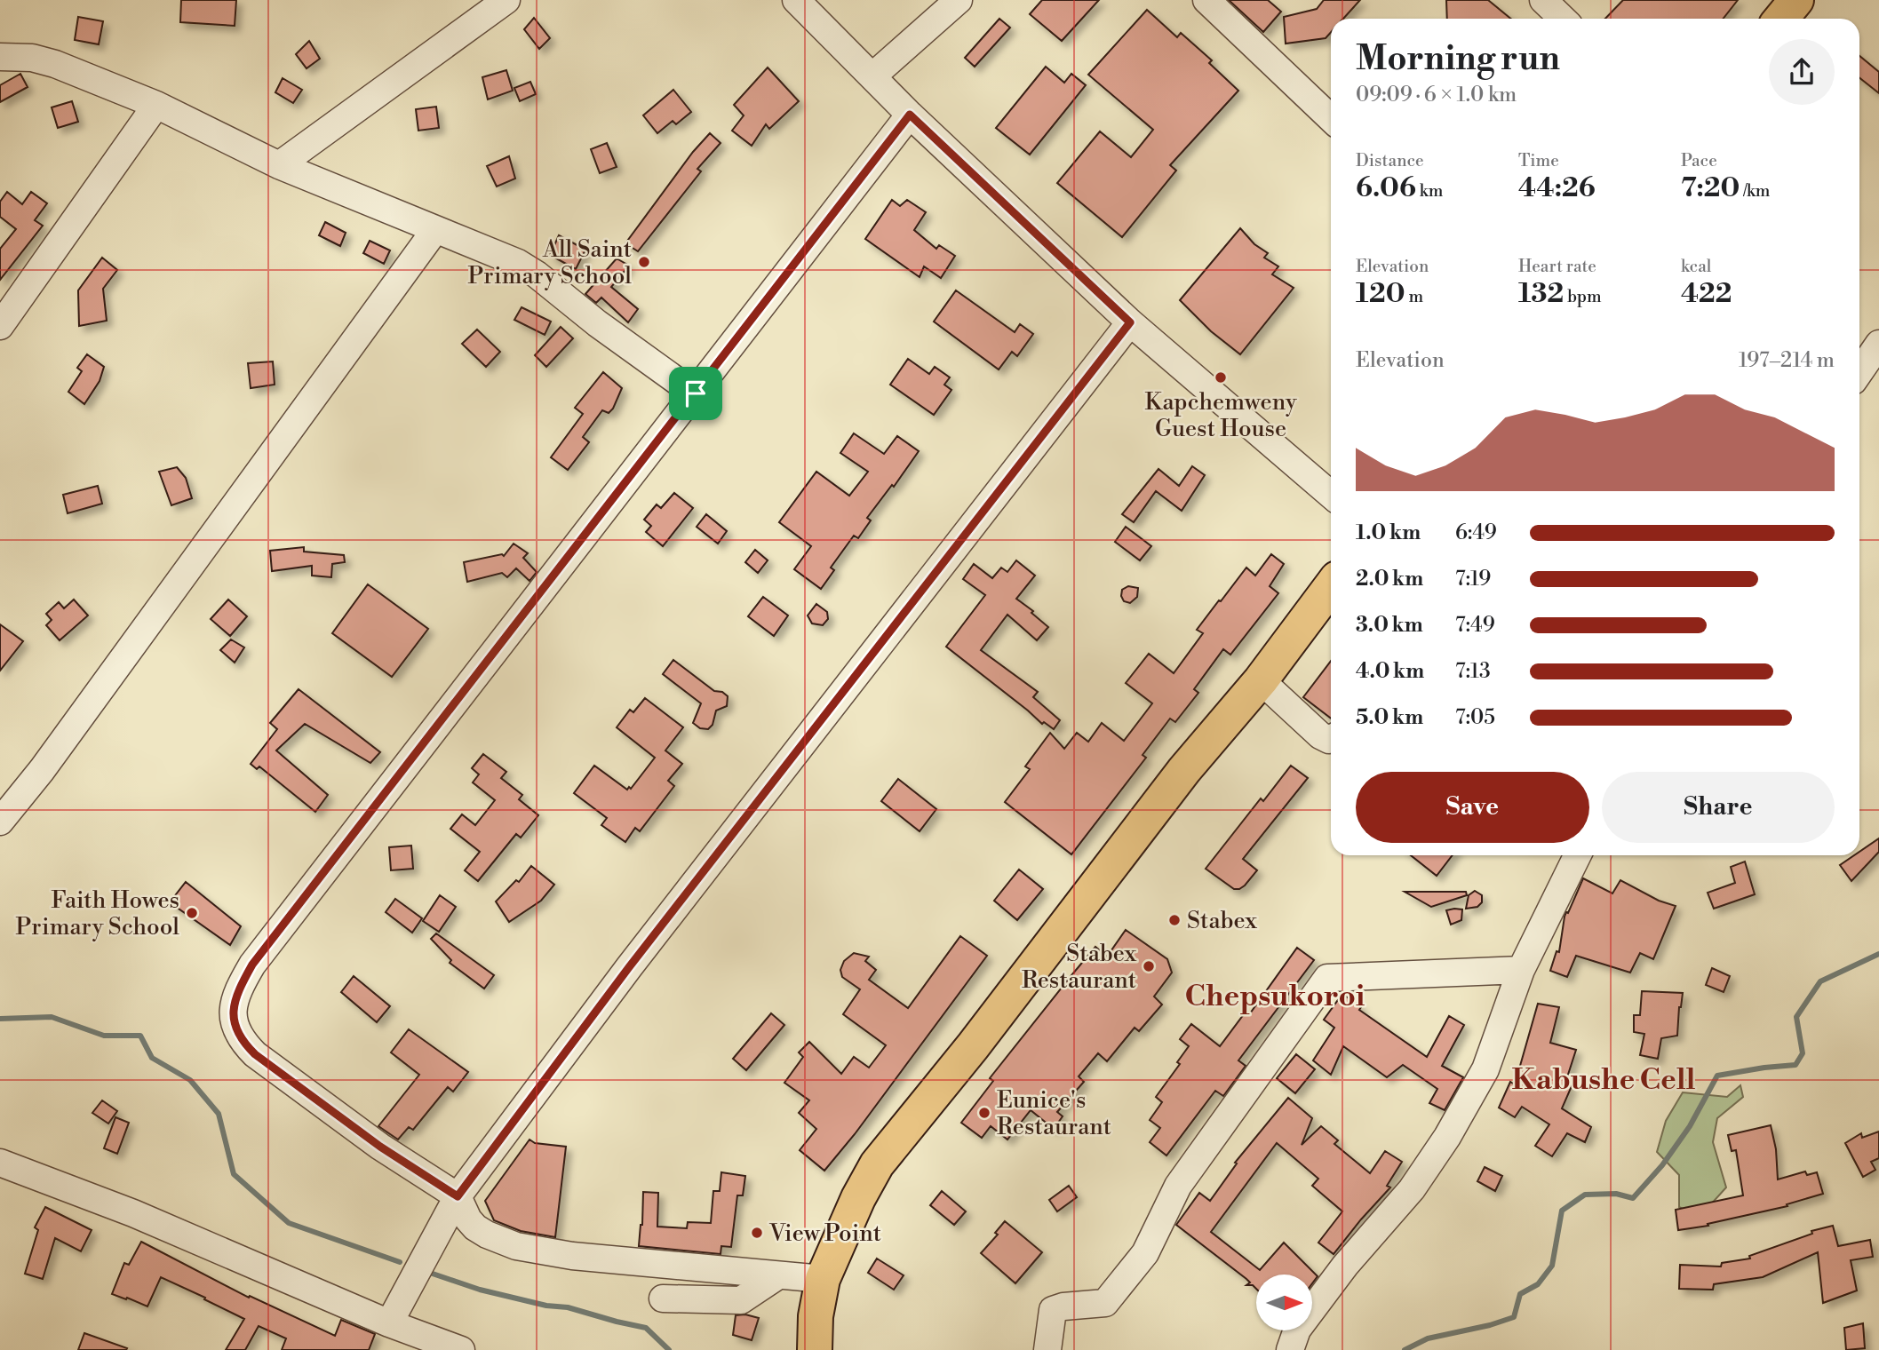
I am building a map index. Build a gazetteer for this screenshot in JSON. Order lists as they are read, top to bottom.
{
  "districts": ["Chepsukoroi", "Kabushe Cell"],
  "places": [
    "All Saint Primary School",
    "Kapchemweny Guest House",
    "Faith Howes Primary School",
    "Stabex",
    "Stabex Restaurant",
    "Eunice's Restaurant",
    "View Point"
  ],
  "north": "right",
  "page": {
    "heading": ["Morning run", "09:09 · 6 × 1.0 km"],
    "stats": [
      ["Distance", "6.06 km"],
      ["Time", "44:26"],
      ["Pace", "7:20 /km"],
      ["Elevation", "120 m"],
      ["Heart rate", "132 bpm"],
      ["kcal", "422"]
    ],
    "chart": ["Elevation", "197–214 m"],
    "list": [
      {
        "name": "1.0 km",
        "note": "6:49"
      },
      {
        "name": "2.0 km",
        "note": "7:19"
      },
      {
        "name": "3.0 km",
        "note": "7:49"
      },
      {
        "name": "4.0 km",
        "note": "7:13"
      },
      {
        "name": "5.0 km",
        "note": "7:05"
      }
    ],
    "buttons": ["Save", "Share"]
  }
}
